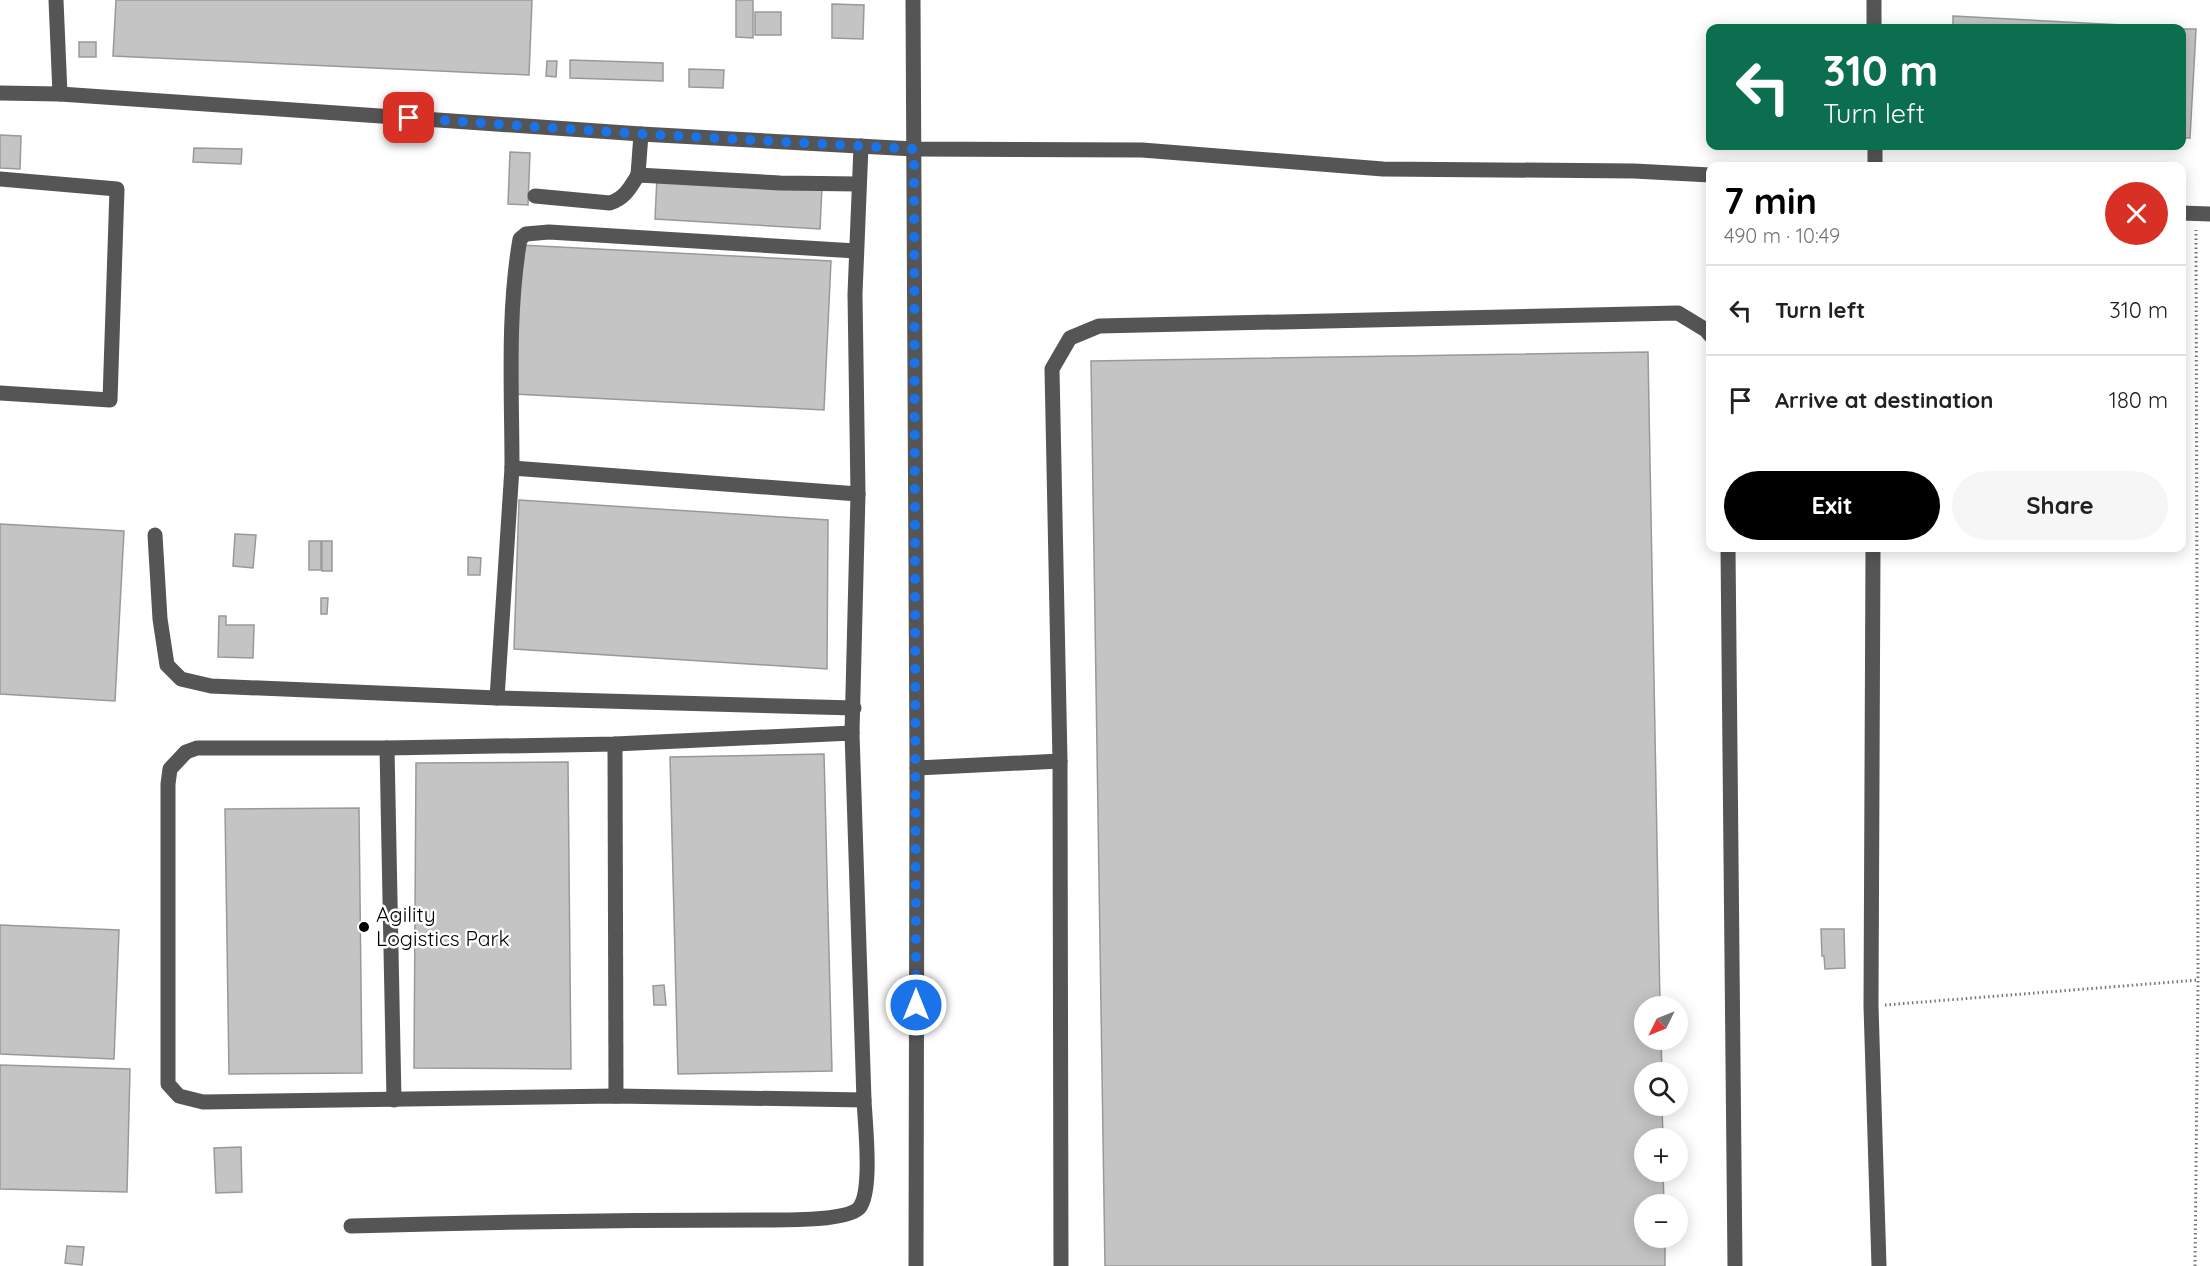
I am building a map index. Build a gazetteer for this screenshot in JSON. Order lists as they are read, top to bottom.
{
  "places": ["Agility Logistics Park"],
  "north": "bottom left",
  "page": {
    "turn": ["310 m", "Turn left"],
    "heading": ["7 min", "490 m · 10:49"],
    "list": [
      {
        "name": "Turn left",
        "value": "310 m"
      },
      {
        "name": "Arrive at destination",
        "value": "180 m"
      }
    ],
    "buttons": ["Exit", "Share"],
    "map_buttons": ["+", "−"]
  }
}
